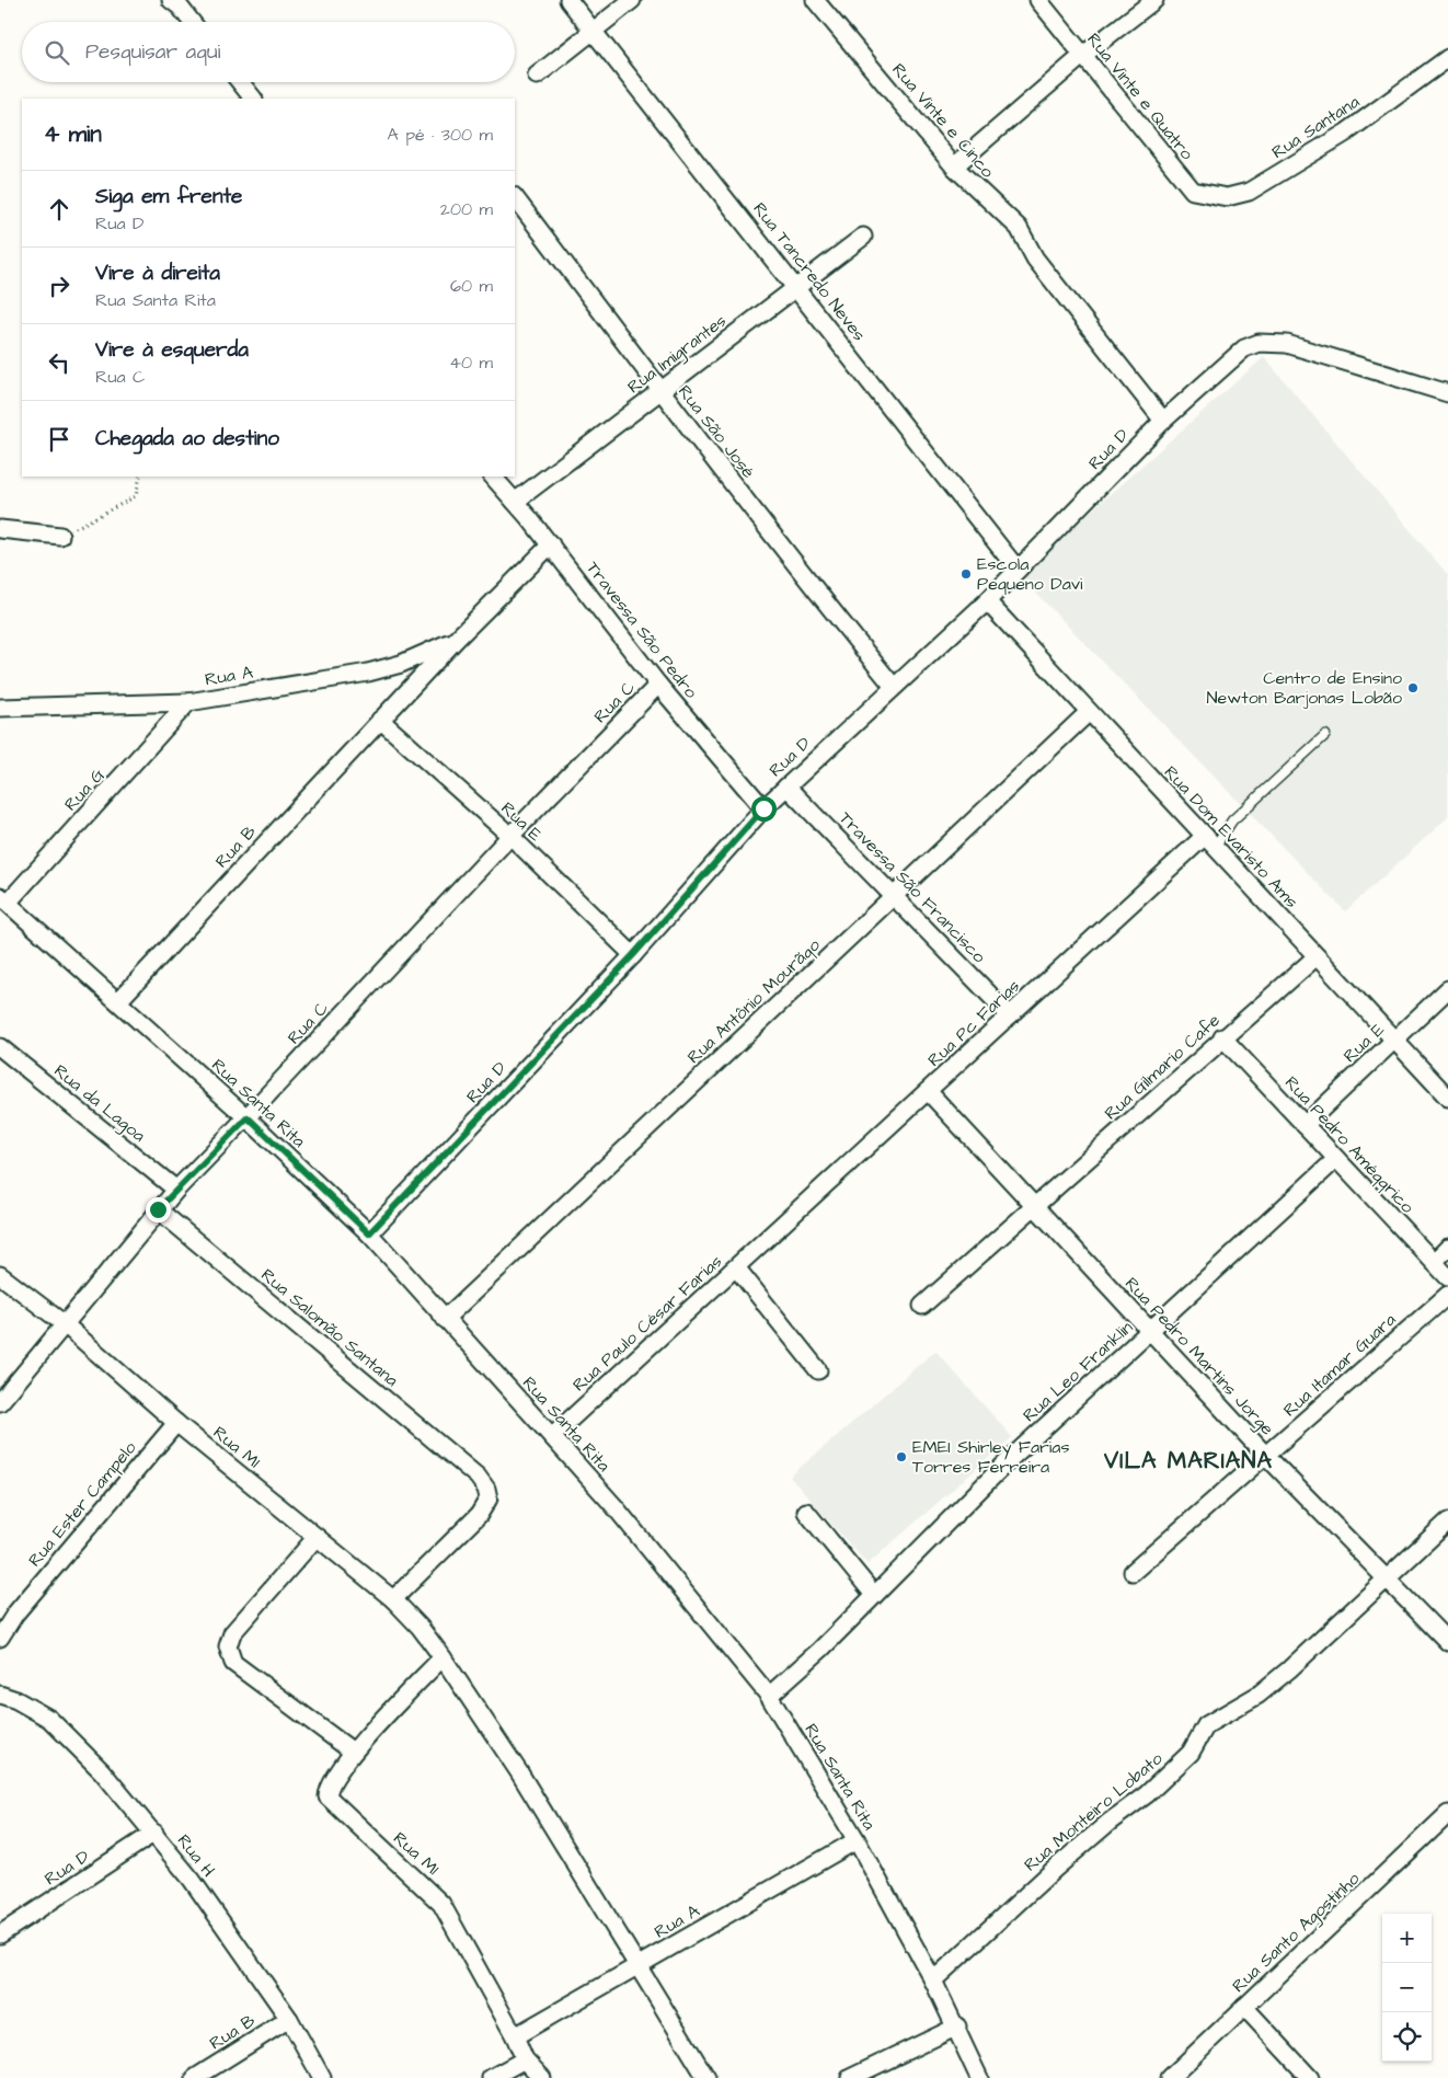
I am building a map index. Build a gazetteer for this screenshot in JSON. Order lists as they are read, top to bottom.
{
  "streets": {
    "street": [
      "Rua Vinte e Quatro",
      "Rua Vinte e Cinco",
      "Rua Santana",
      "Rua Tancredo Neves",
      "Rua Imigrantes",
      "Rua São José",
      "Rua D",
      "Travessa São Pedro",
      "Rua A",
      "Rua C",
      "Rua G",
      "Rua E",
      "Rua Dom Evaristo Ams",
      "Rua B",
      "Travessa São Francisco",
      "Rua Antônio Mourãqo",
      "Rua Pc Farias",
      "Rua Gilmario Cafe",
      "Rua da Lagoa",
      "Rua Santa Rita",
      "Rua Pedro Améqqrico",
      "Rua Paulo César Farias",
      "Rua Salomão Santana",
      "Rua Pedro Martins Jorge",
      "Rua Itamar Guara",
      "Rua Leo Franklin",
      "Rua M1",
      "Rua Ester Campelo",
      "Rua Monteiro Lobato",
      "Rua H",
      "Rua Santo Agostinho"
    ]
  },
  "crossings": [
    ["Rua Vinte e Quatro", "Rua Santana"],
    ["Rua Vinte e Cinco", "Rua D"],
    ["Rua Tancredo Neves", "Rua Imigrantes"],
    ["Rua Tancredo Neves", "Rua D"],
    ["Rua Imigrantes", "Rua São José"],
    ["Rua Imigrantes", "Travessa São Pedro"],
    ["Rua São José", "Rua D"],
    ["Rua D", "Travessa São Pedro"],
    ["Rua D", "Rua E"],
    ["Rua D", "Rua Dom Evaristo Ams"],
    ["Rua D", "Travessa São Francisco"],
    ["Rua D", "Rua Santa Rita"],
    ["Rua D", "Rua H"],
    ["Travessa São Pedro", "Rua A"],
    ["Travessa São Pedro", "Rua C"],
    ["Rua A", "Rua G"],
    ["Rua A", "Rua E"],
    ["Rua A", "Rua B"],
    ["Rua A", "Rua Santa Rita"],
    ["Rua A", "Rua M1"],
    ["Rua C", "Rua E"],
    ["Rua C", "Rua da Lagoa"],
    ["Rua C", "Rua Santa Rita"],
    ["Rua C", "Rua Salomão Santana"],
    ["Rua C", "Rua M1"],
    ["Rua G", "Rua Santa Rita"],
    ["Rua E", "Rua Dom Evaristo Ams"],
    ["Rua E", "Rua B"],
    ["Rua E", "Rua Pedro Améqqrico"],
    ["Rua Dom Evaristo Ams", "Rua Antônio Mourãqo"],
    ["Rua Dom Evaristo Ams", "Rua Pc Farias"],
    ["Rua Dom Evaristo Ams", "Rua Gilmario Cafe"],
    ["Rua B", "Rua Santa Rita"],
    ["Rua B", "Rua H"],
    ["Travessa São Francisco", "Rua Antônio Mourãqo"],
    ["Travessa São Francisco", "Rua Pc Farias"],
    ["Rua Antônio Mourãqo", "Rua Santa Rita"],
    ["Rua Pc Farias", "Rua Paulo César Farias"],
    ["Rua Pc Farias", "Rua Pedro Martins Jorge"],
    ["Rua Gilmario Cafe", "Rua Pedro Améqqrico"],
    ["Rua Gilmario Cafe", "Rua Pedro Martins Jorge"],
    ["Rua Santa Rita", "Rua Paulo César Farias"],
    ["Rua Santa Rita", "Rua Leo Franklin"],
    ["Rua Santa Rita", "Rua Monteiro Lobato"],
    ["Rua Pedro Améqqrico", "Rua Leo Franklin"],
    ["Rua Salomão Santana", "Rua M1"],
    ["Rua Pedro Martins Jorge", "Rua Itamar Guara"],
    ["Rua Pedro Martins Jorge", "Rua Leo Franklin"],
    ["Rua Pedro Martins Jorge", "Rua Monteiro Lobato"],
    ["Rua M1", "Rua Ester Campelo"]
  ],
  "districts": ["VILA MARIANA"],
  "places": ["Escola Pequeno Davi", "Centro de Ensino Newton Barjonas Lobão", "EMEI Shirley Farias Torres Ferreira"],
  "page": {
    "search": "Pesquisar aqui",
    "heading": ["4 min", "A pé · 300 m"],
    "list": [
      ["Siga em frente", "Rua D", "200 m"],
      ["Vire à direita", "Rua Santa Rita", "60 m"],
      ["Vire à esquerda", "Rua C", "40 m"],
      "Chegada ao destino"
    ],
    "map_buttons": ["+", "−"]
  }
}
